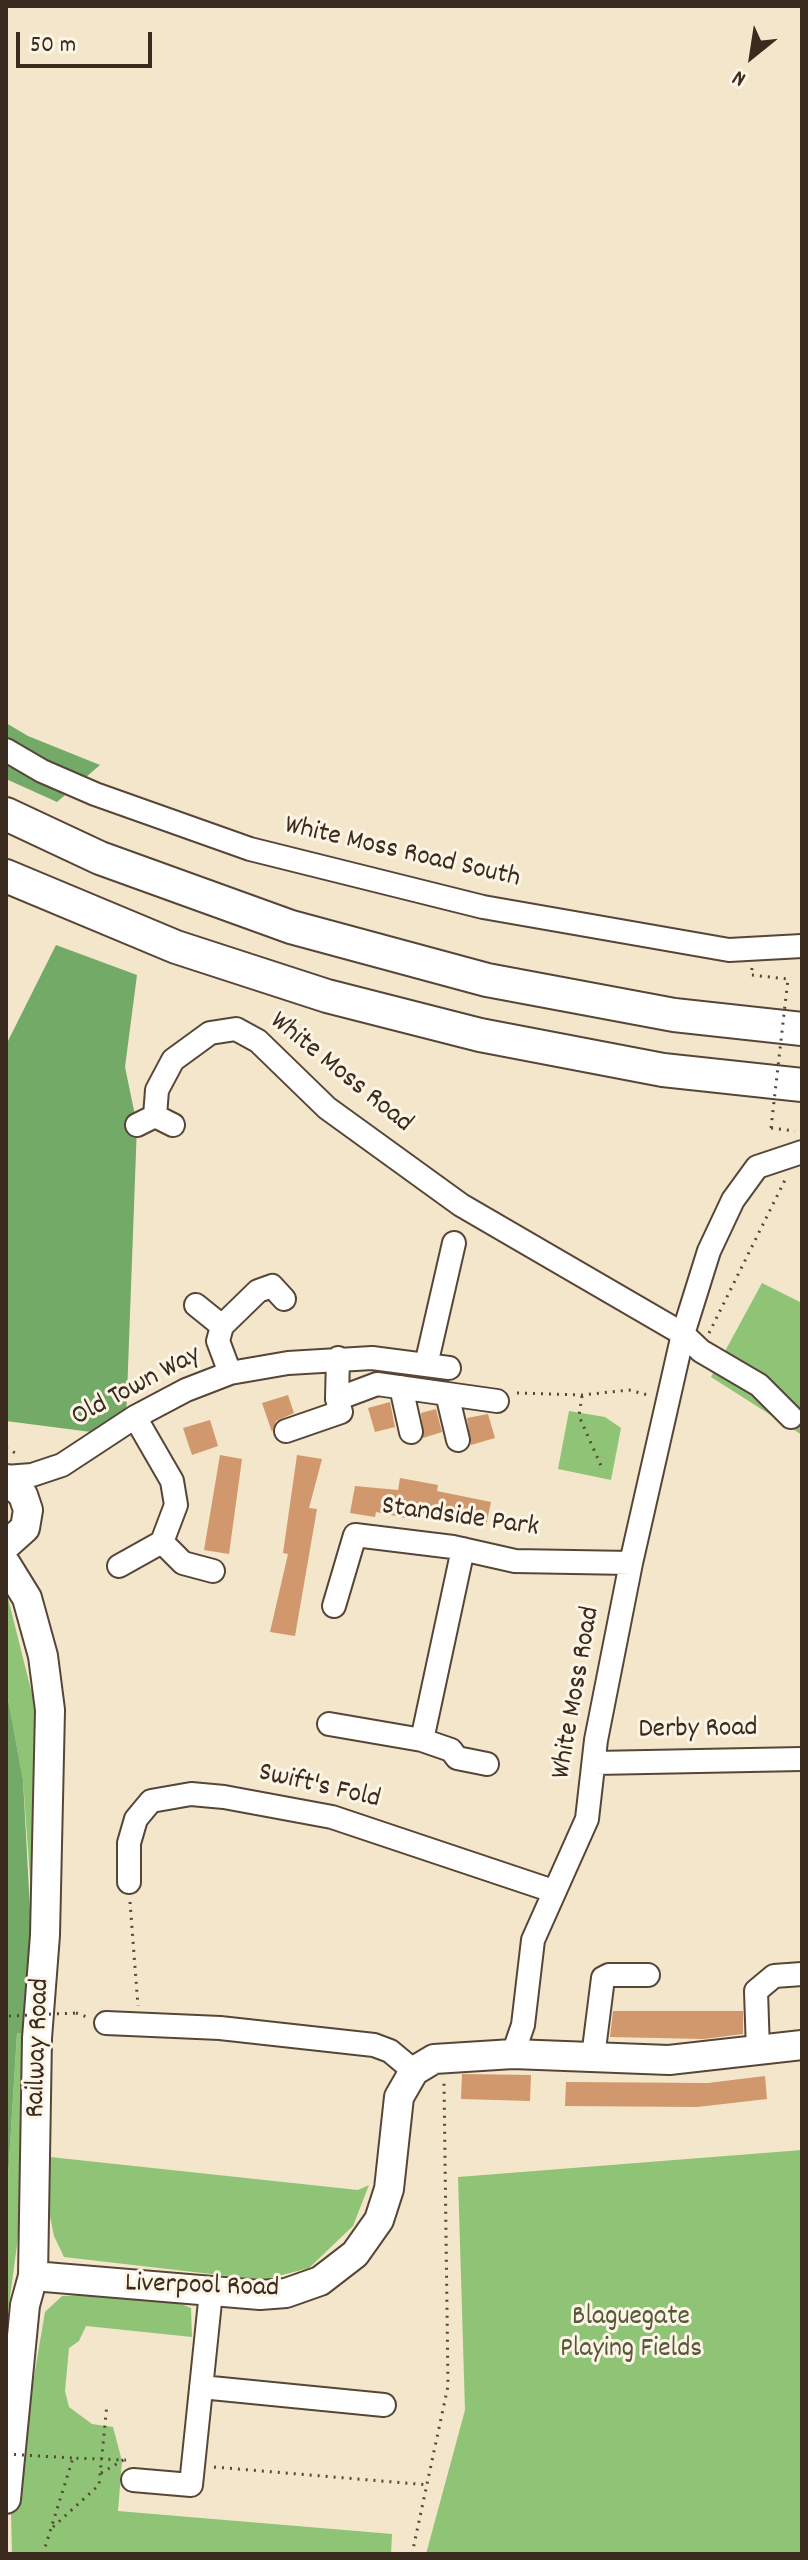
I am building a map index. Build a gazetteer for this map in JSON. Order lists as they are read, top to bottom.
{
  "streets": {
    "main road": ["Railway Road", "Liverpool Road"],
    "street": [
      "White Moss Road South",
      "White Moss Road",
      "Old Town Way",
      "Standside Park",
      "Derby Road",
      "Swift's Fold"
    ]
  },
  "crossings": [
    ["White Moss Road", "Standside Park"],
    ["White Moss Road", "Derby Road"],
    ["White Moss Road", "Swift's Fold"],
    ["Old Town Way", "Railway Road"],
    ["Railway Road", "Liverpool Road"]
  ],
  "parks": ["Blaguegate Playing Fields"],
  "scale_bar": "50 m",
  "north": "bottom left"
}
